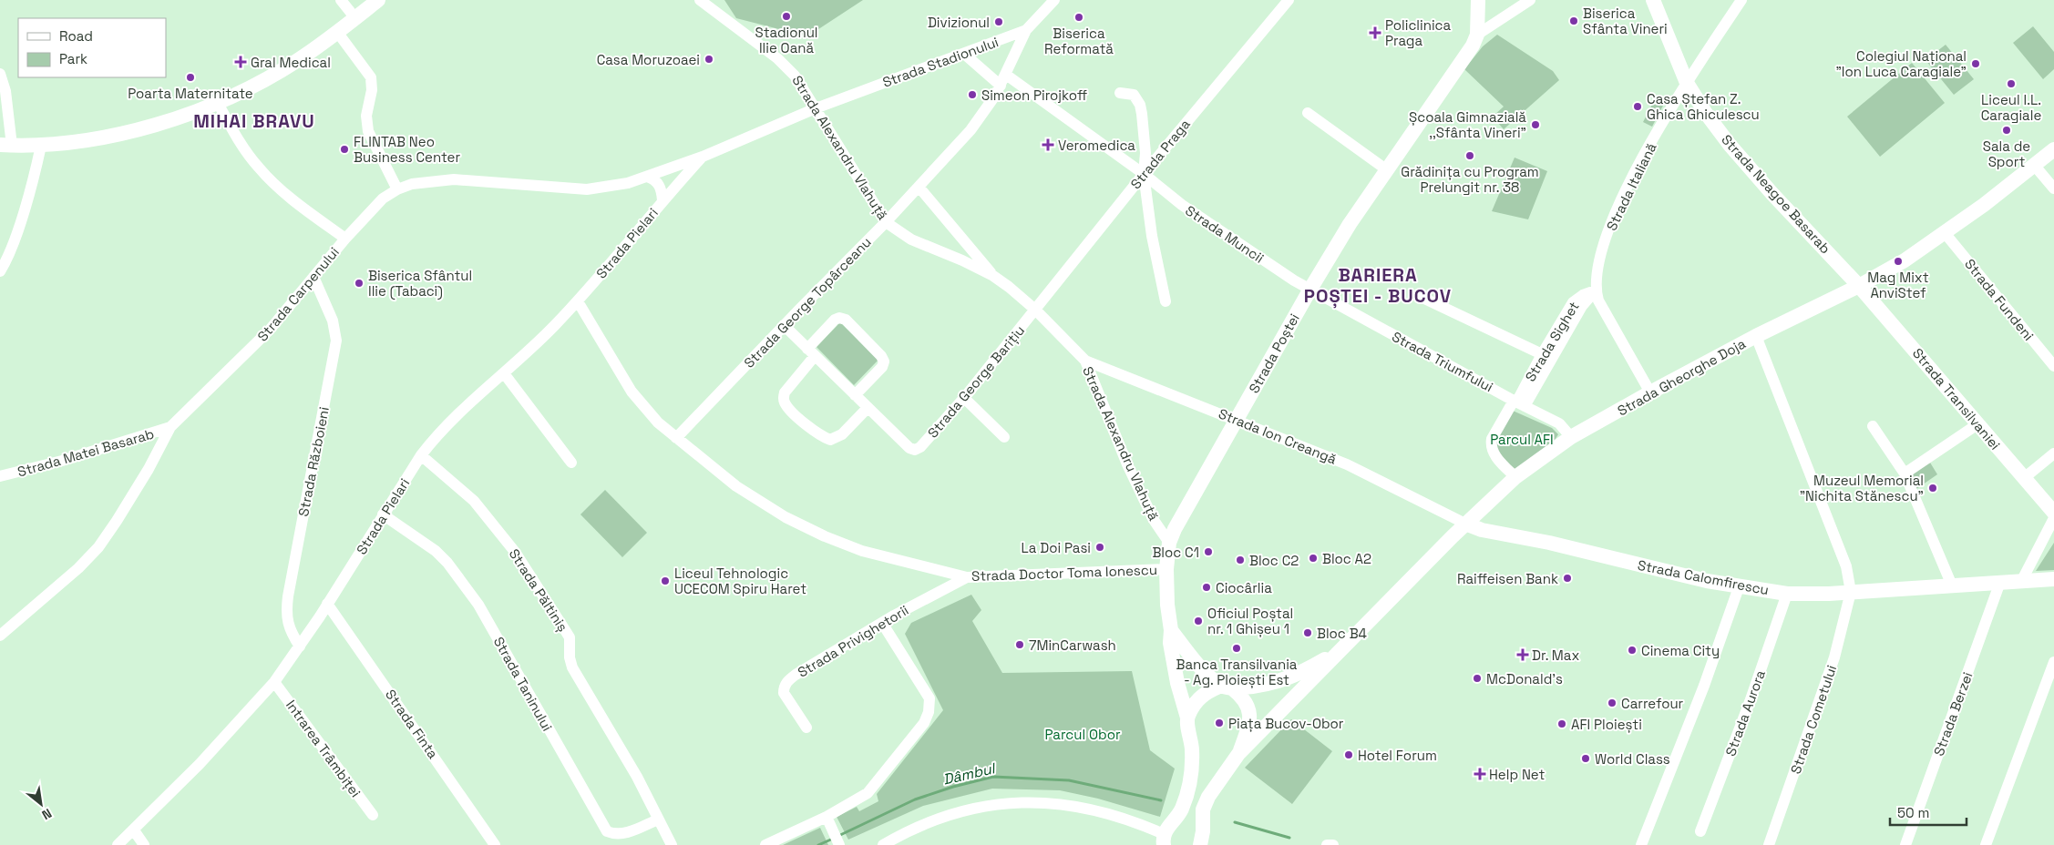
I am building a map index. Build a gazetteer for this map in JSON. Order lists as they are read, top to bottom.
{
  "streets": {
    "main road": [
      "Strada Neagoe Basarab",
      "Strada Poștei",
      "Strada Gheorghe Doja",
      "Strada Transilvaniei",
      "Strada Calomfirescu"
    ],
    "street": [
      "Strada Stadionului",
      "Strada Alexandru Vlahuță",
      "Strada Praga",
      "Strada Italiană",
      "Strada Muncii",
      "Strada Pielari",
      "Strada Carpenului",
      "Strada Fundeni",
      "Strada George Topârceanu",
      "Strada Sighet",
      "Strada Triumfului",
      "Strada George Barițiu",
      "Strada Ion Creangă",
      "Strada Matei Basarab",
      "Strada Războieni",
      "Strada Doctor Toma Ionescu",
      "Strada Păltiniș",
      "Strada Privighetorii",
      "Strada Taninului",
      "Strada Aurora",
      "Strada Berzei",
      "Strada Cometului",
      "Strada Finta",
      "Intrarea Trâmbiței"
    ]
  },
  "crossings": [
    ["Strada Stadionului", "Strada Alexandru Vlahuță"],
    ["Strada Stadionului", "Strada Pielari"],
    ["Strada Stadionului", "Strada George Topârceanu"],
    ["Strada Alexandru Vlahuță", "Strada Praga"],
    ["Strada Alexandru Vlahuță", "Strada Pielari"],
    ["Strada Alexandru Vlahuță", "Strada George Topârceanu"],
    ["Strada Alexandru Vlahuță", "Strada Poștei"],
    ["Strada Alexandru Vlahuță", "Strada George Barițiu"],
    ["Strada Alexandru Vlahuță", "Strada Ion Creangă"],
    ["Strada Praga", "Strada Muncii"],
    ["Strada Praga", "Strada George Barițiu"],
    ["Strada Italiană", "Strada Neagoe Basarab"],
    ["Strada Italiană", "Strada Sighet"],
    ["Strada Italiană", "Strada Gheorghe Doja"],
    ["Strada Neagoe Basarab", "Strada Gheorghe Doja"],
    ["Strada Neagoe Basarab", "Strada Transilvaniei"],
    ["Strada Muncii", "Strada George Topârceanu"],
    ["Strada Muncii", "Strada Poștei"],
    ["Strada Muncii", "Strada Triumfului"],
    ["Strada Pielari", "Strada Carpenului"],
    ["Strada Pielari", "Strada Războieni"],
    ["Strada Pielari", "Strada Doctor Toma Ionescu"],
    ["Strada Pielari", "Strada Păltiniș"],
    ["Strada Pielari", "Strada Taninului"],
    ["Strada Pielari", "Strada Finta"],
    ["Strada Pielari", "Intrarea Trâmbiței"],
    ["Strada Carpenului", "Strada Matei Basarab"],
    ["Strada Carpenului", "Strada Războieni"],
    ["Strada Fundeni", "Strada Gheorghe Doja"],
    ["Strada George Topârceanu", "Strada Doctor Toma Ionescu"],
    ["Strada Sighet", "Strada Triumfului"],
    ["Strada Sighet", "Strada Gheorghe Doja"],
    ["Strada Poștei", "Strada Triumfului"],
    ["Strada Poștei", "Strada Gheorghe Doja"],
    ["Strada Poștei", "Strada Ion Creangă"],
    ["Strada Poștei", "Strada Doctor Toma Ionescu"],
    ["Strada Triumfului", "Strada Gheorghe Doja"],
    ["Strada Gheorghe Doja", "Strada Transilvaniei"],
    ["Strada Gheorghe Doja", "Strada Ion Creangă"],
    ["Strada Gheorghe Doja", "Strada Calomfirescu"],
    ["Strada Ion Creangă", "Strada Calomfirescu"],
    ["Strada Doctor Toma Ionescu", "Strada Privighetorii"],
    ["Strada Calomfirescu", "Strada Aurora"],
    ["Strada Calomfirescu", "Strada Berzei"],
    ["Strada Calomfirescu", "Strada Cometului"],
    ["Strada Păltiniș", "Strada Taninului"]
  ],
  "districts": ["MIHAI BRAVU", "BARIERA POȘTEI - BUCOV"],
  "water": ["Dâmbul"],
  "parks": ["Parcul AFI", "Parcul Obor"],
  "places": {
    "other": [
      "Stadionul Ilie Oană",
      "Biserica Reformată",
      "Biserica Sfânta Vineri",
      "Divizionul",
      "Casa Moruzoaei",
      "Colegiul Național \"Ion Luca Caragiale\"",
      "Poarta Maternitate",
      "Liceul I.L. Caragiale",
      "Simeon Pirojkoff",
      "Casa Ștefan Z. Ghica Ghiculescu",
      "Școala Gimnazială ,,Sfânta Vineri”",
      "Sala de Sport",
      "FLINTAB Neo Business Center",
      "Grădinița cu Program Prelungit nr. 38",
      "Mag Mixt AnviStef",
      "Biserica Sfântul Ilie (Tabaci)",
      "Muzeul Memorial \"Nichita Stănescu\"",
      "La Doi Pasi",
      "Bloc C1",
      "Bloc A2",
      "Bloc C2",
      "Raiffeisen Bank",
      "Liceul Tehnologic UCECOM Spiru Haret",
      "Ciocârlia",
      "Oficiul Poștal nr. 1 Ghișeu 1",
      "Bloc B4",
      "7MinCarwash",
      "Banca Transilvania - Ag. Ploiești Est",
      "Cinema City",
      "McDonald's",
      "Carrefour",
      "Piața Bucov-Obor",
      "AFI Ploiești",
      "Hotel Forum",
      "World Class"
    ],
    "health": [
      "Policlinica Praga",
      "Gral Medical",
      "Veromedica",
      "Dr. Max",
      "Help Net"
    ]
  },
  "legend": ["Road", "Park"],
  "scale_bar": "50 m",
  "north": "bottom right"
}
